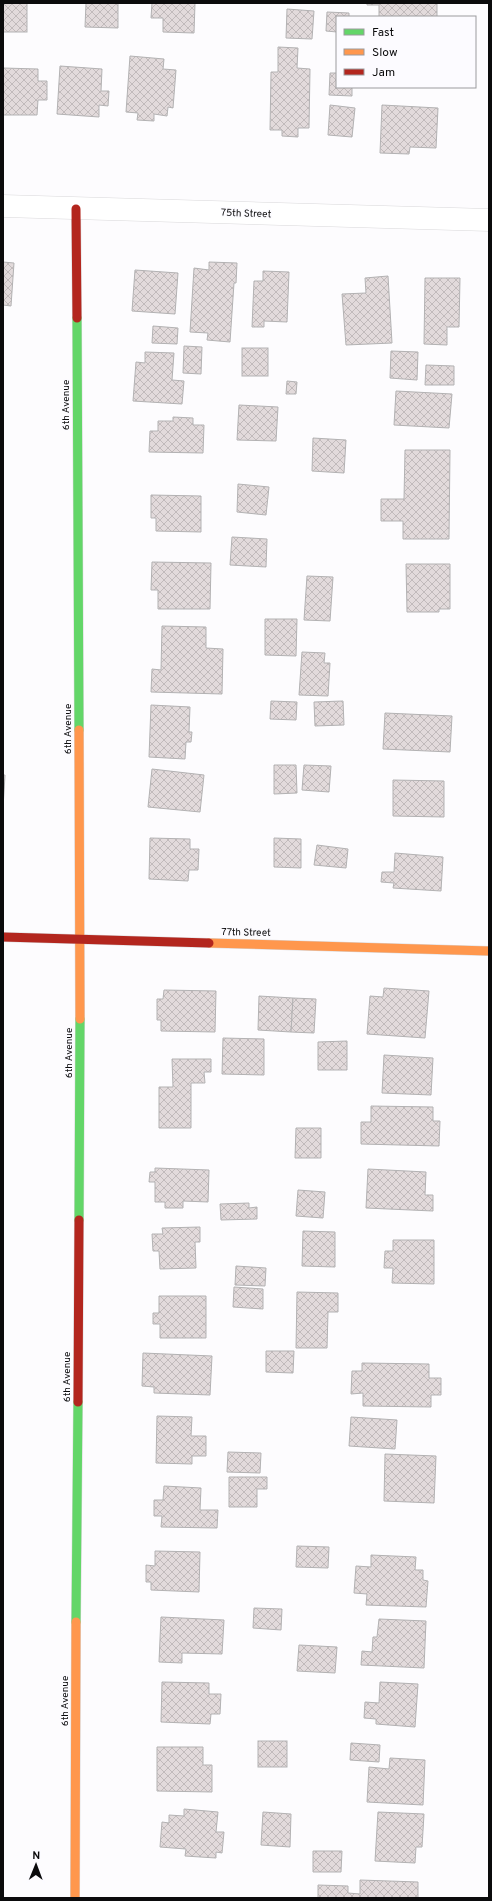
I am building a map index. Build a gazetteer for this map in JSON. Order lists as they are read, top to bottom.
{
  "streets": {
    "street": ["75th Street", "6th Avenue", "77th Street"]
  },
  "crossings": [
    ["75th Street", "6th Avenue"],
    ["6th Avenue", "77th Street"]
  ],
  "legend": ["Fast", "Slow", "Jam"],
  "north": "top"
}
